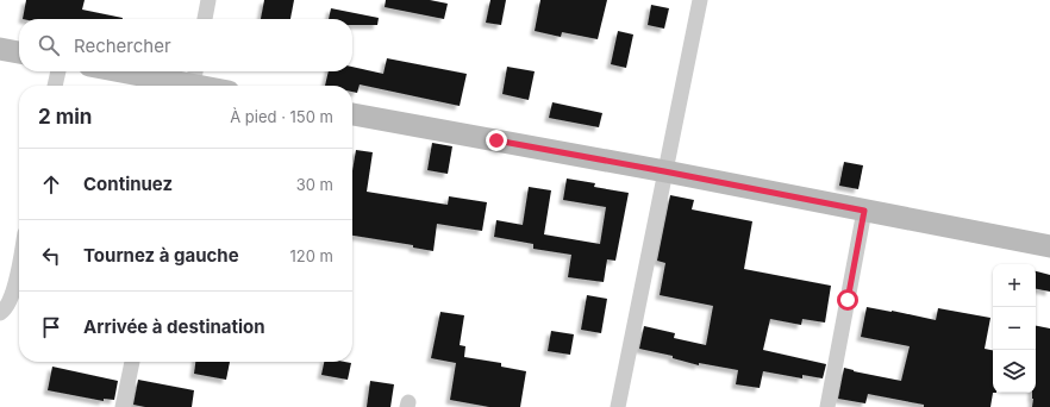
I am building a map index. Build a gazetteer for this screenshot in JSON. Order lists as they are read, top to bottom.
{
  "page": {
    "search": "Rechercher",
    "heading": ["2 min", "À pied · 150 m"],
    "list": [
      ["Continuez", "30 m"],
      ["Tournez à gauche", "120 m"],
      "Arrivée à destination"
    ],
    "map_buttons": ["+", "−"]
  }
}
